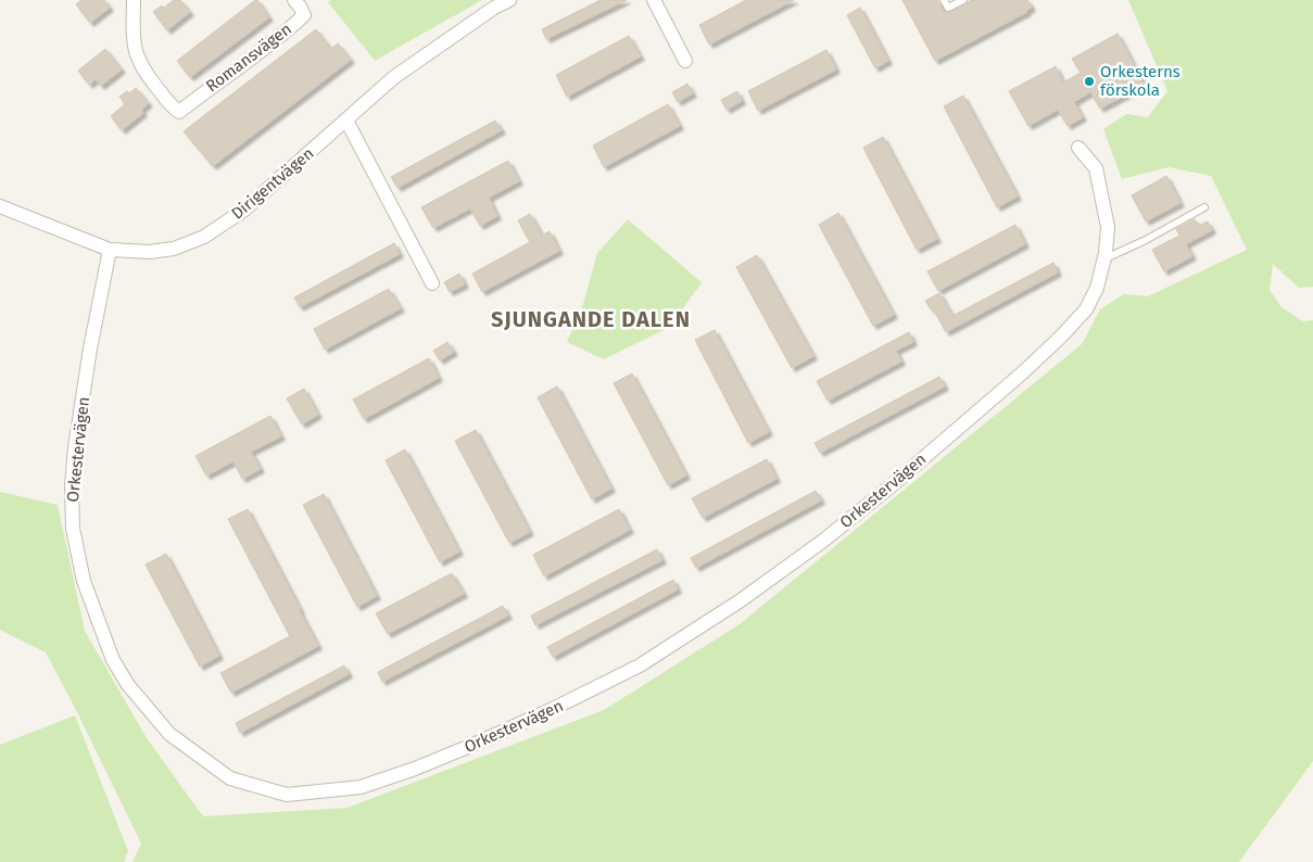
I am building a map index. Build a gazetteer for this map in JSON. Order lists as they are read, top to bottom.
{
  "streets": {
    "street": ["Romansvägen", "Dirigentvägen", "Orkestervägen"]
  },
  "crossings": [
    ["Dirigentvägen", "Orkestervägen"]
  ],
  "districts": ["SJUNGANDE DALEN"],
  "places": ["Orkesterns förskola"]
}
